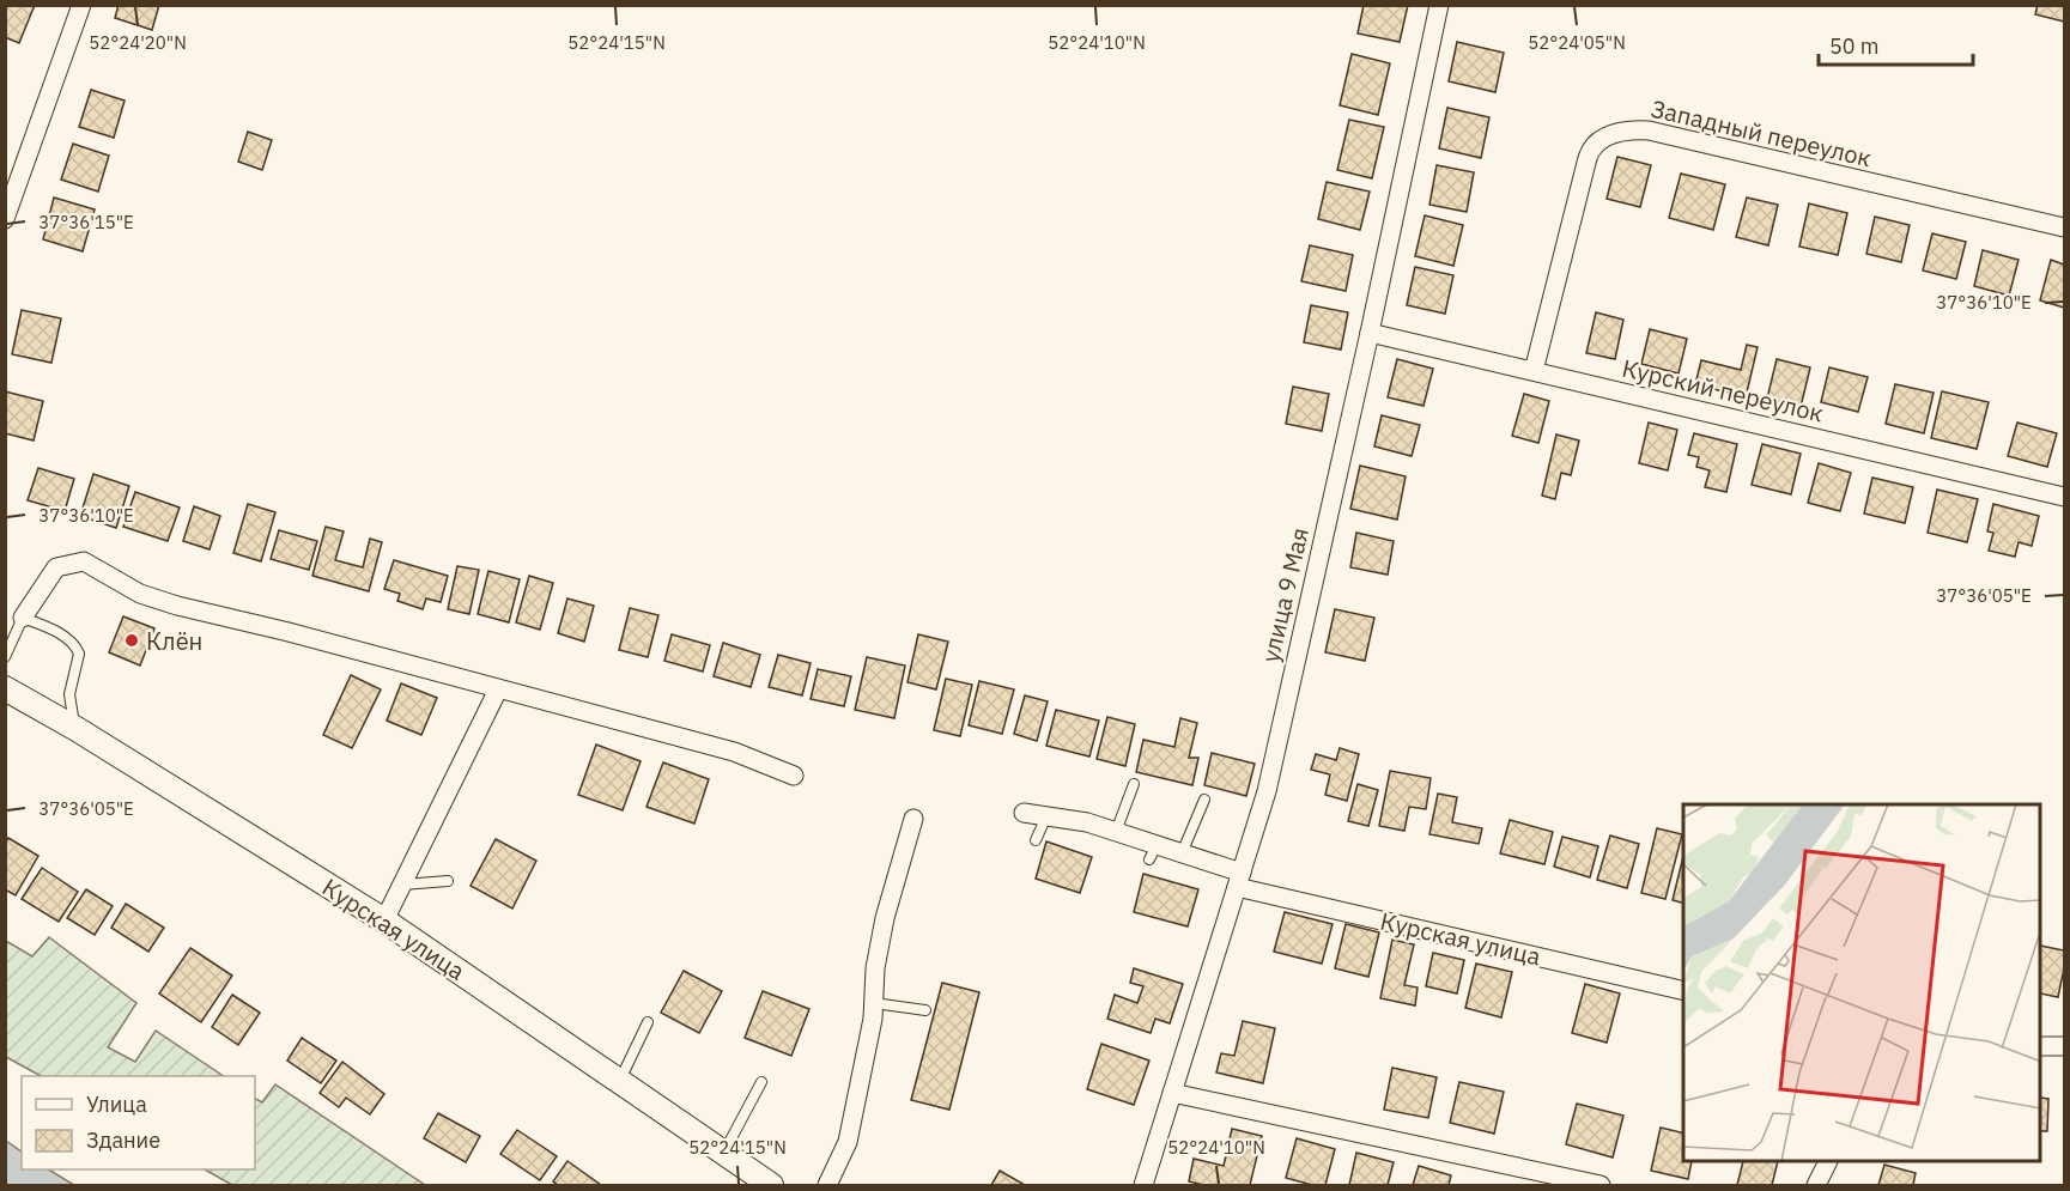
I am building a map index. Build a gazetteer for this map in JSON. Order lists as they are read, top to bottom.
{
  "streets": {
    "street": [
      "Западный переулок",
      "Курский переулок",
      "улица 9 Мая",
      "Курская улица"
    ]
  },
  "crossings": [
    ["Западный переулок", "Курский переулок"],
    ["Курский переулок", "улица 9 Мая"],
    ["улица 9 Мая", "Курская улица"]
  ],
  "places": ["Клён"],
  "legend": ["Улица", "Здание"],
  "scale_bar": "50 m",
  "coordinates": [
    "52°24'20\"N",
    "52°24'15\"N",
    "52°24'10\"N",
    "52°24'05\"N",
    "37°36'15\"E",
    "37°36'10\"E",
    "37°36'05\"E"
  ]
}
